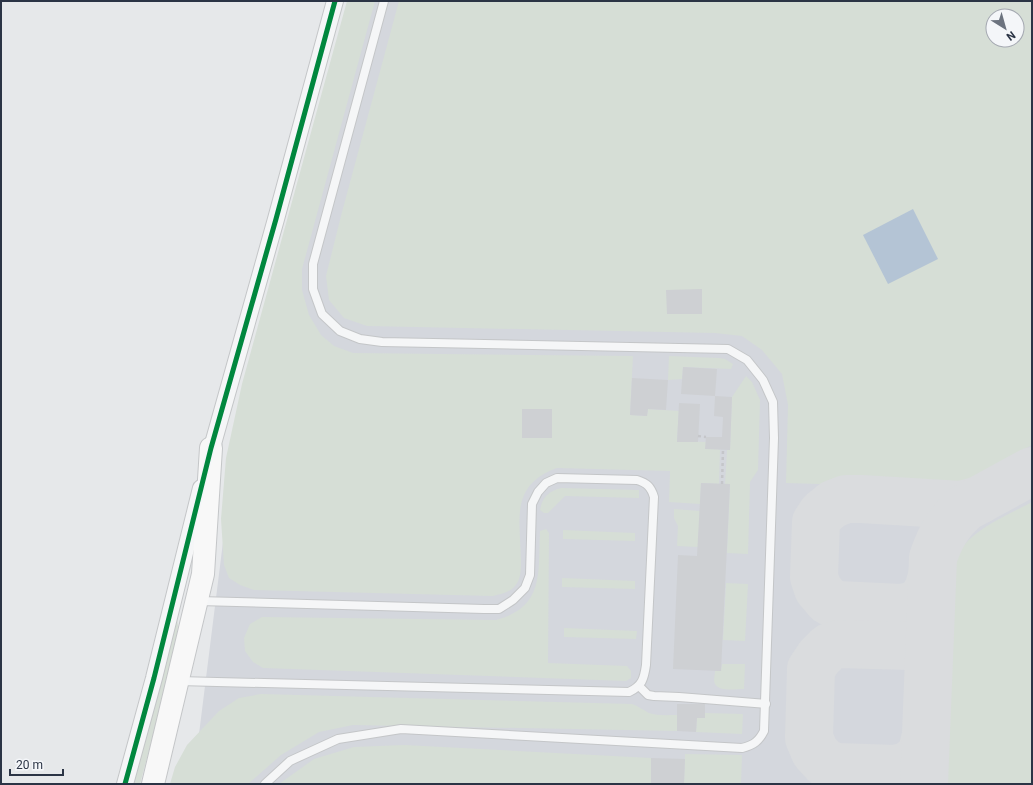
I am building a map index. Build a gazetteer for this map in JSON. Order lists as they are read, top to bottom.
{
  "scale_bar": "20 m",
  "north": "bottom right"
}
